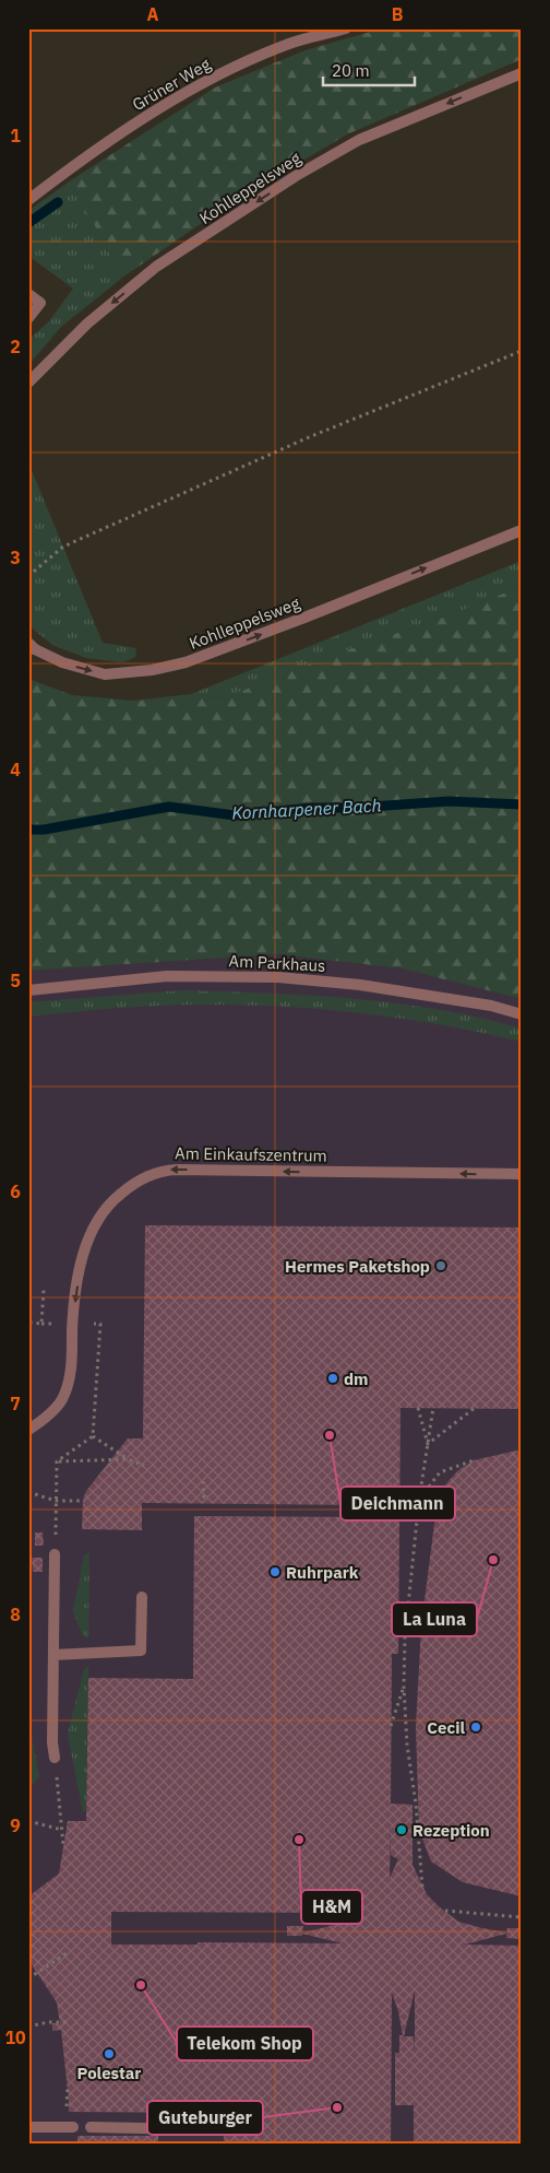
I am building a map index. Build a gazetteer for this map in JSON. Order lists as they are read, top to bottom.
{
  "streets": {
    "street": [
      "Grüner Weg",
      "Kohlleppelsweg",
      "Am Parkhaus",
      "Am Einkaufszentrum"
    ]
  },
  "one_way": ["Am Einkaufszentrum"],
  "water": ["Kornharpener Bach"],
  "places": [
    "Hermes Paketshop",
    "dm",
    "Deichmann",
    "La Luna",
    "Ruhrpark",
    "Cecil",
    "Rezeption",
    "H&M",
    "Telekom Shop",
    "Polestar",
    "Guteburger"
  ],
  "scale_bar": "20 m",
  "grid": {
    "columns": ["A", "B"],
    "rows": [
      "1",
      "2",
      "3",
      "4",
      "5",
      "6",
      "7",
      "8",
      "9",
      "10"
    ]
  }
}
